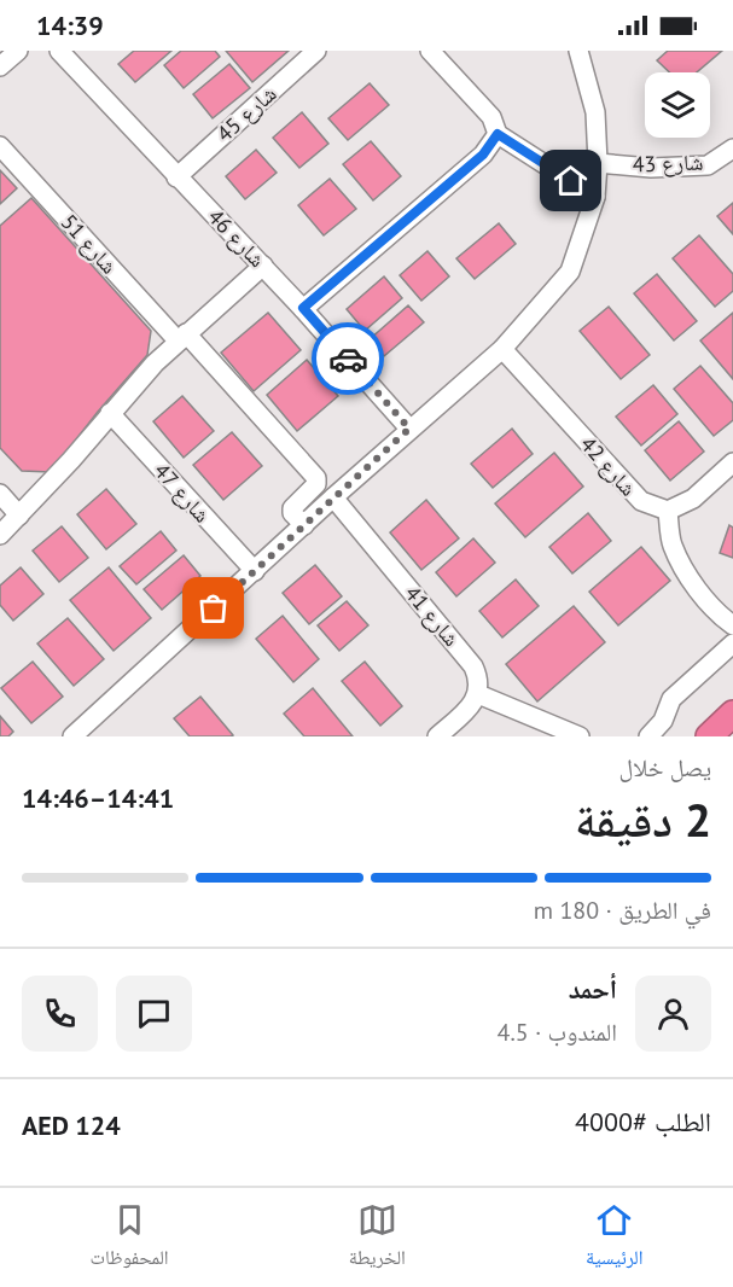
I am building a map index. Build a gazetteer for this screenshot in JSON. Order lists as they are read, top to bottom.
{
  "streets": {
    "street": [
      "شارع 45",
      "شارع 43",
      "شارع 46",
      "شارع 51",
      "شارع 42",
      "شارع 47",
      "شارع 41"
    ]
  },
  "crossings": [
    ["شارع 45", "شارع 46"]
  ],
  "page": {
    "status": "14:39",
    "heading": ["2 دقيقة", "يصل خلال", "14:41–14:46"],
    "panel": [
      "أحمد",
      "المندوب · 4.5",
      "الطلب #4000",
      "AED 124"
    ],
    "bar": "في الطريق · 180 m",
    "tabs": ["الرئيسية", "الخريطة", "المحفوظات"]
  }
}
